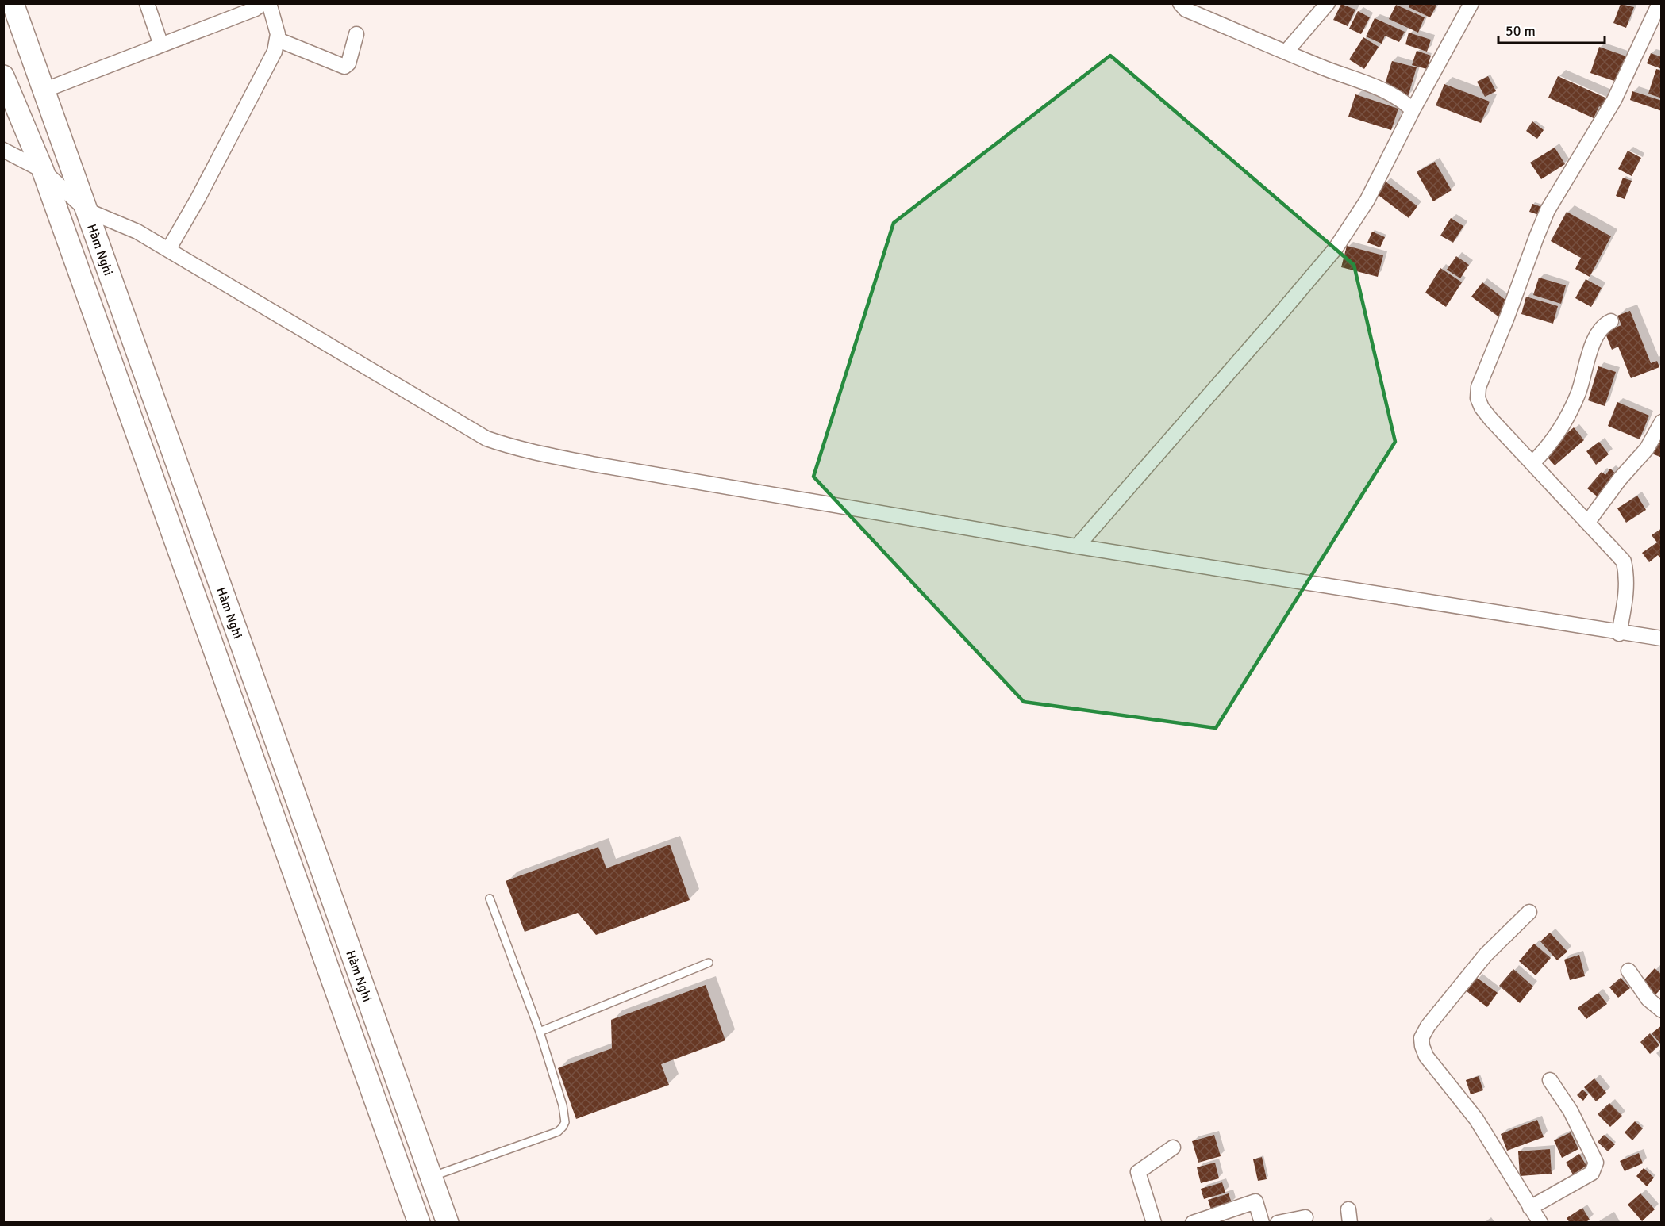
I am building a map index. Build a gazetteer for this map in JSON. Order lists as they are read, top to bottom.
{
  "streets": {
    "main road": ["Hàm Nghi"]
  },
  "scale_bar": "50 m"
}
